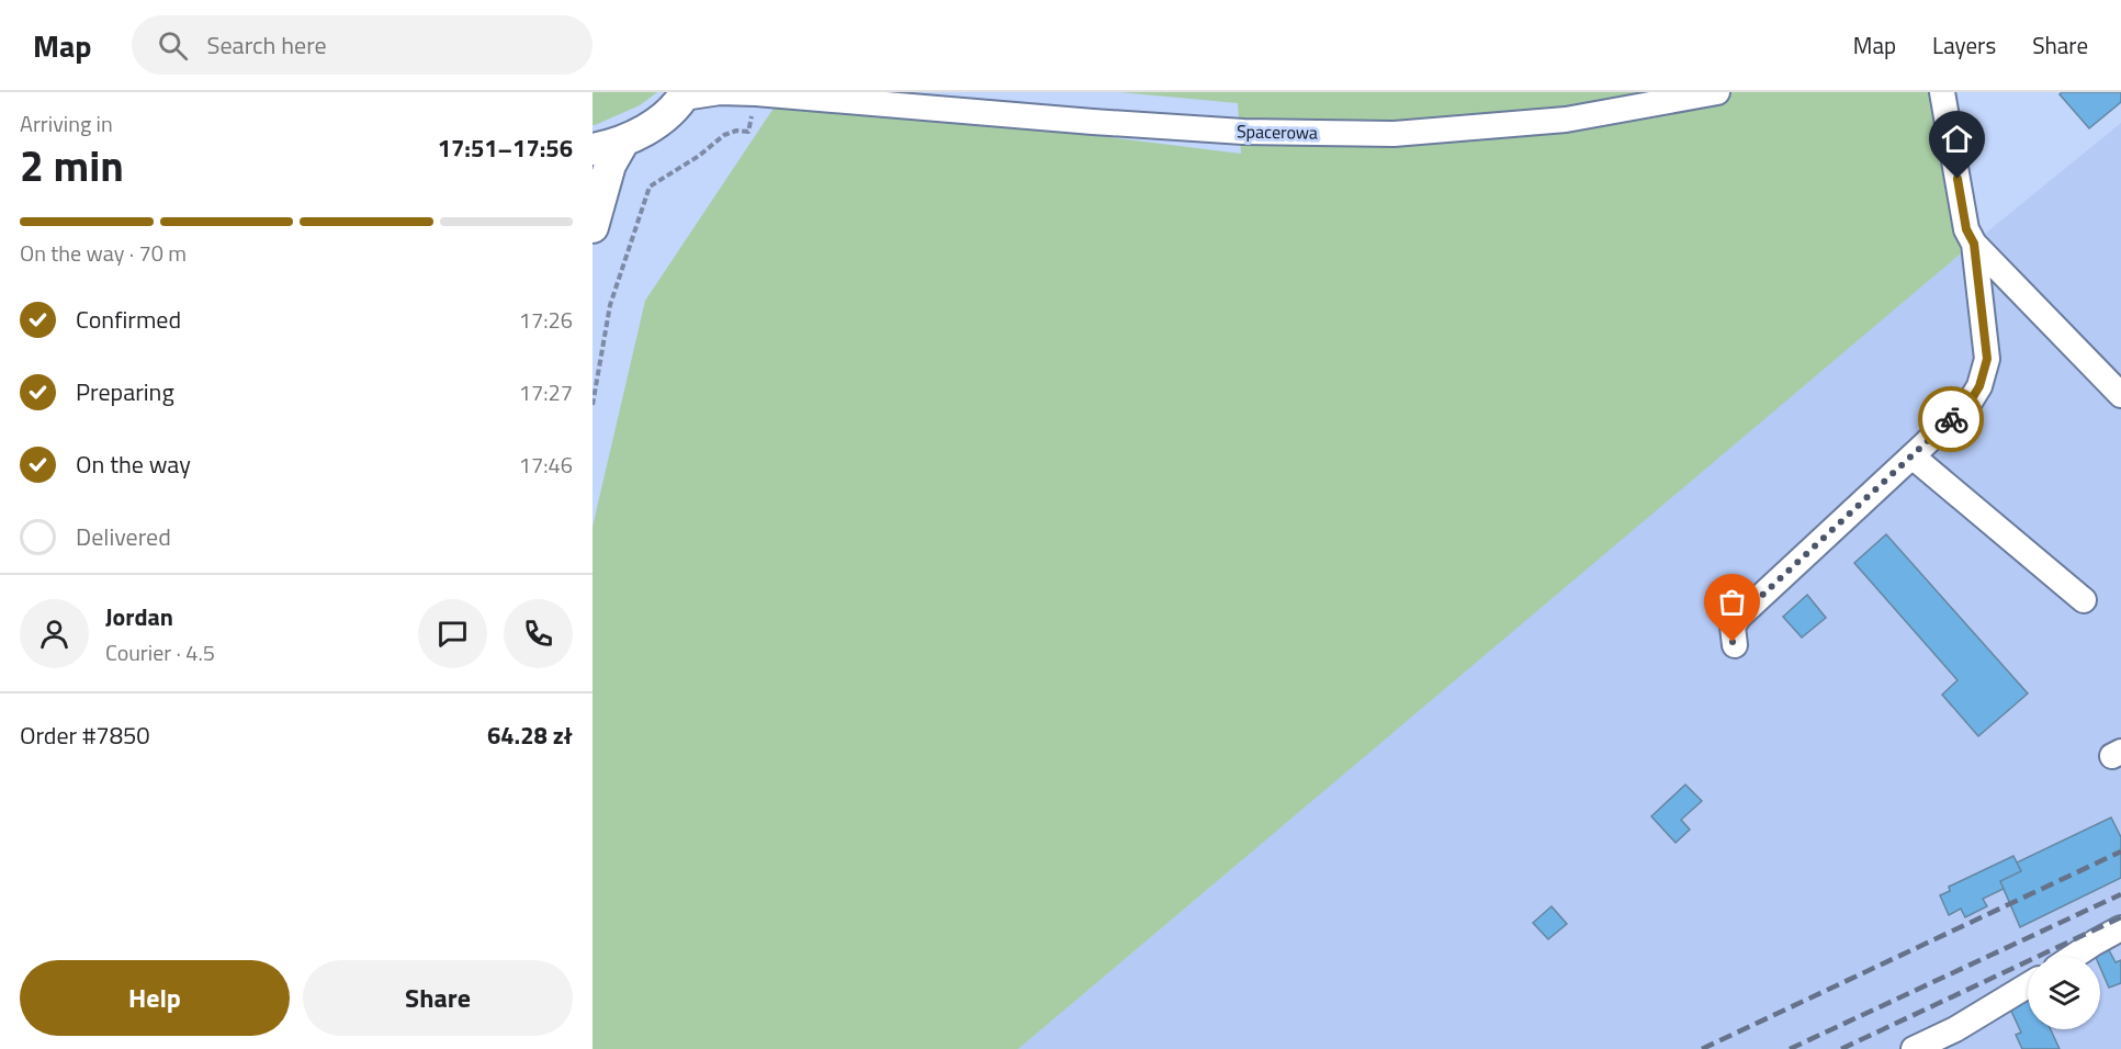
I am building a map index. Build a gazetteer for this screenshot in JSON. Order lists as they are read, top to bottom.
{
  "streets": {
    "street": ["Spacerowa"]
  },
  "page": {
    "header": "Map",
    "search": "Search here",
    "nav": ["Map", "Layers", "Share"],
    "heading": ["2 min", "Arriving in", "17:51–17:56"],
    "panel": [
      "Jordan",
      "Courier · 4.5",
      "Order #7850",
      "64.28 zł"
    ],
    "bar": "On the way · 70 m",
    "list": [
      ["Confirmed", "17:26"],
      ["Preparing", "17:27"],
      ["On the way", "17:46"],
      "Delivered"
    ],
    "buttons": ["Help", "Share"]
  }
}
